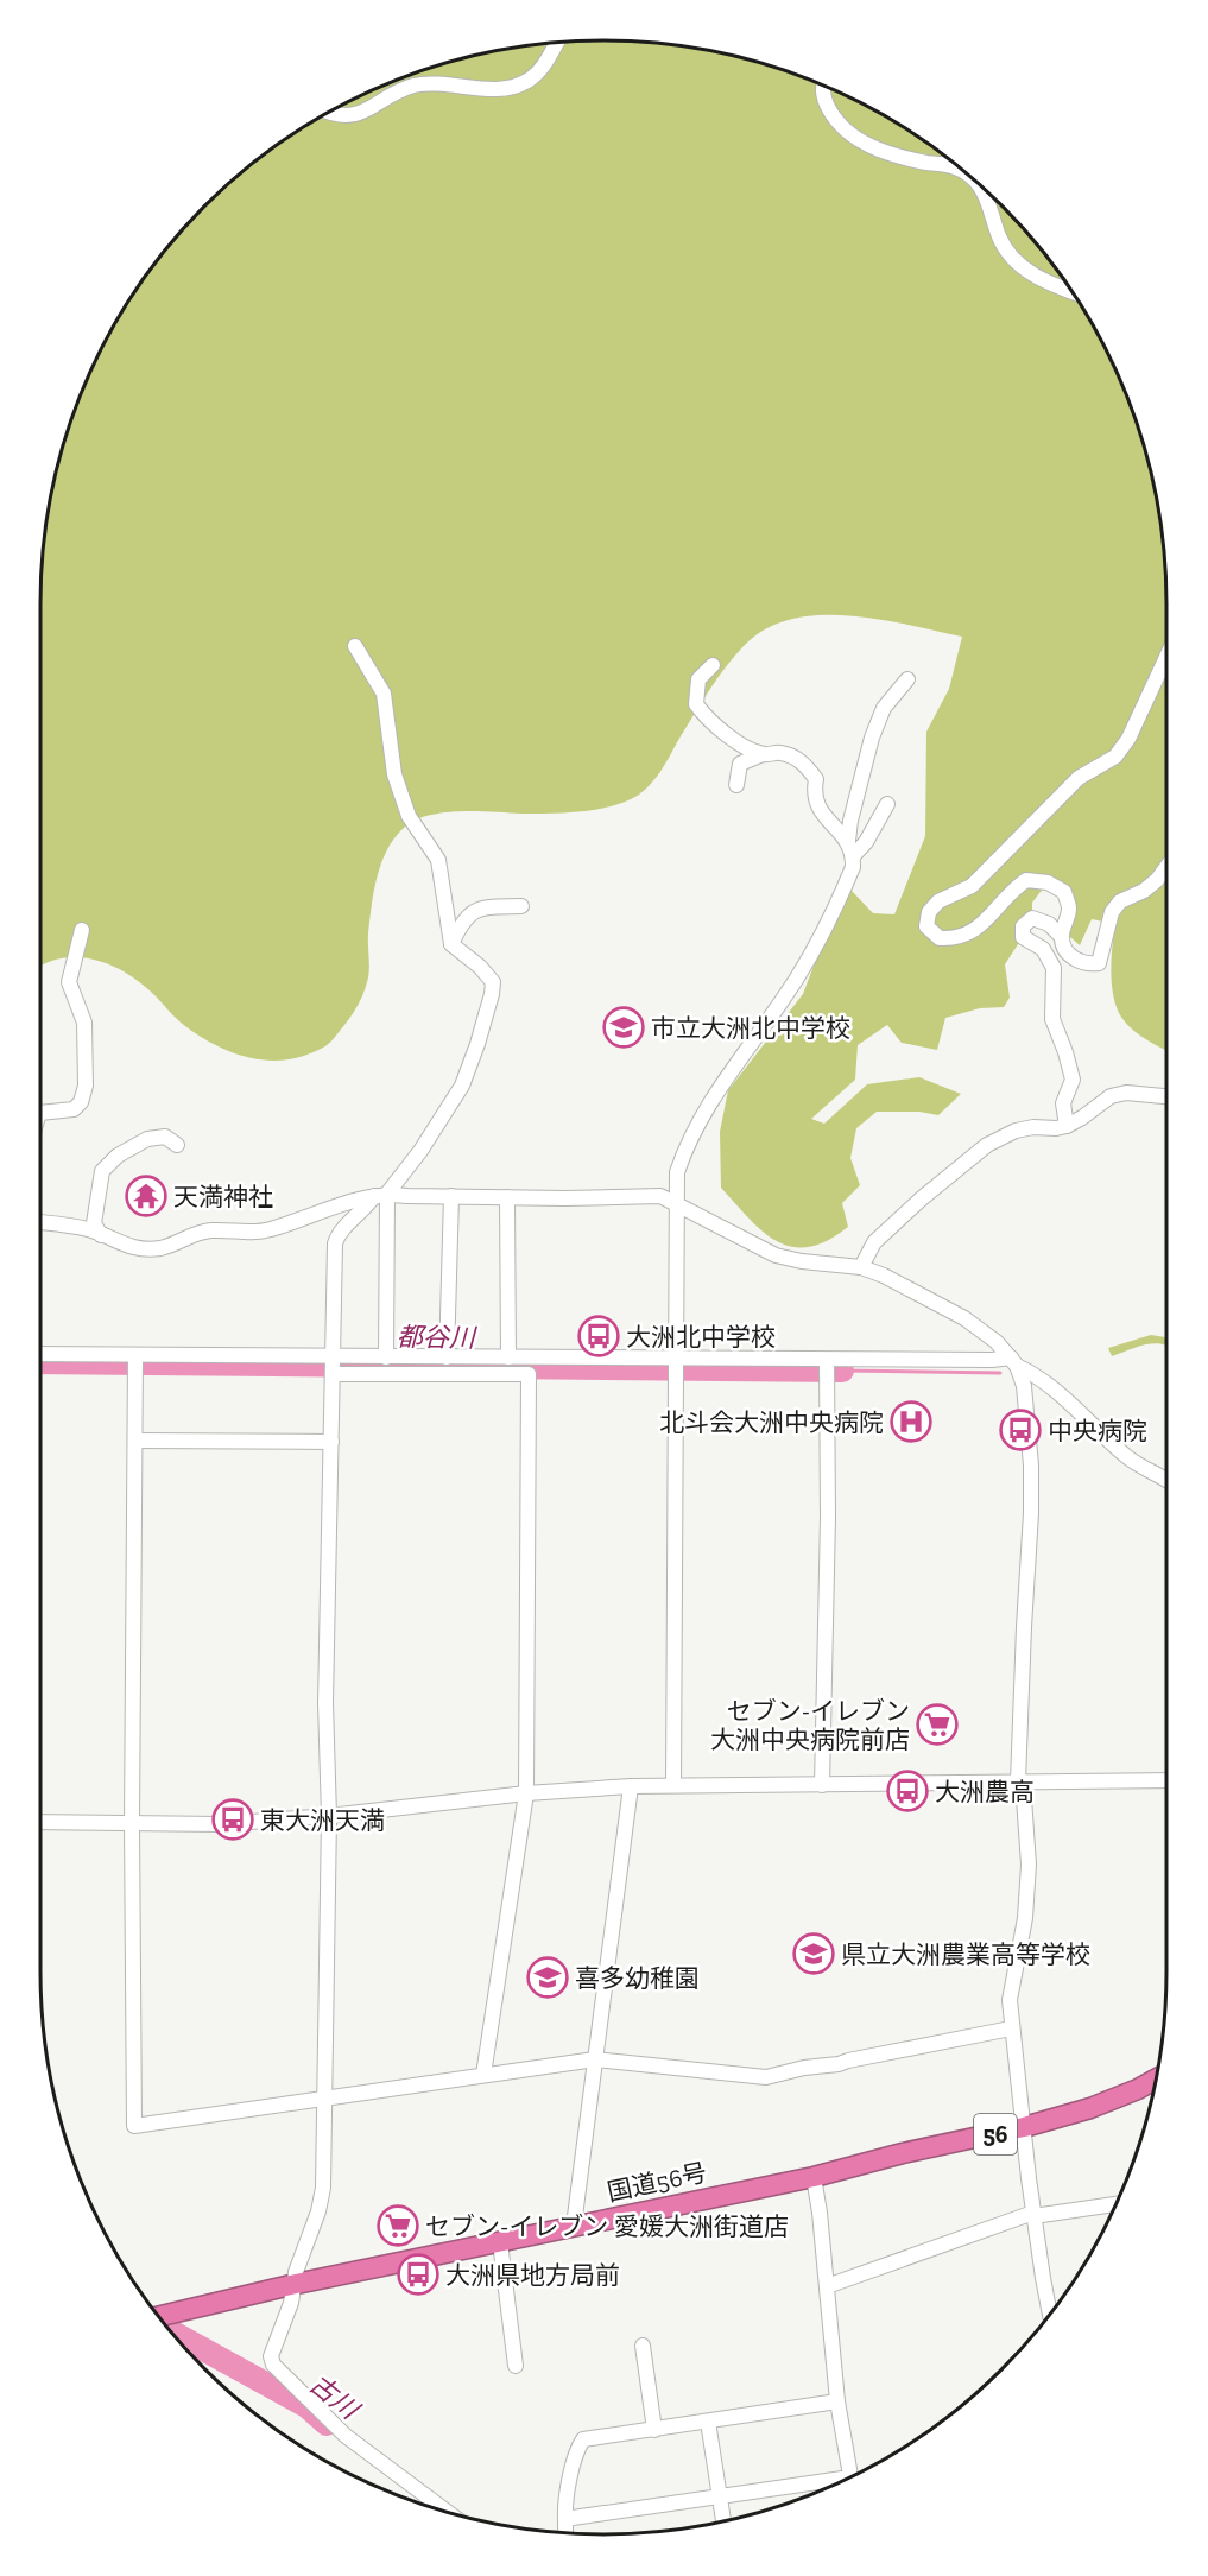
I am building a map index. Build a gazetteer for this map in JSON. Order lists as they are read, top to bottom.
{
  "streets": {
    "highway": ["56", "国道56号"]
  },
  "water": ["都谷川", "古川"],
  "places": {
    "school or university": ["市立大洲北中学校", "県立大洲農業高等学校", "喜多幼稚園"],
    "temple": ["天満神社"],
    "bus stop": [
      "大洲北中学校",
      "中央病院",
      "大洲農高",
      "東大洲天満",
      "大洲県地方局前"
    ],
    "hospital": ["北斗会大洲中央病院"],
    "supermarket": ["セブン-イレブン 大洲中央病院前店", "セブン-イレブン 愛媛大洲街道店"]
  }
}
